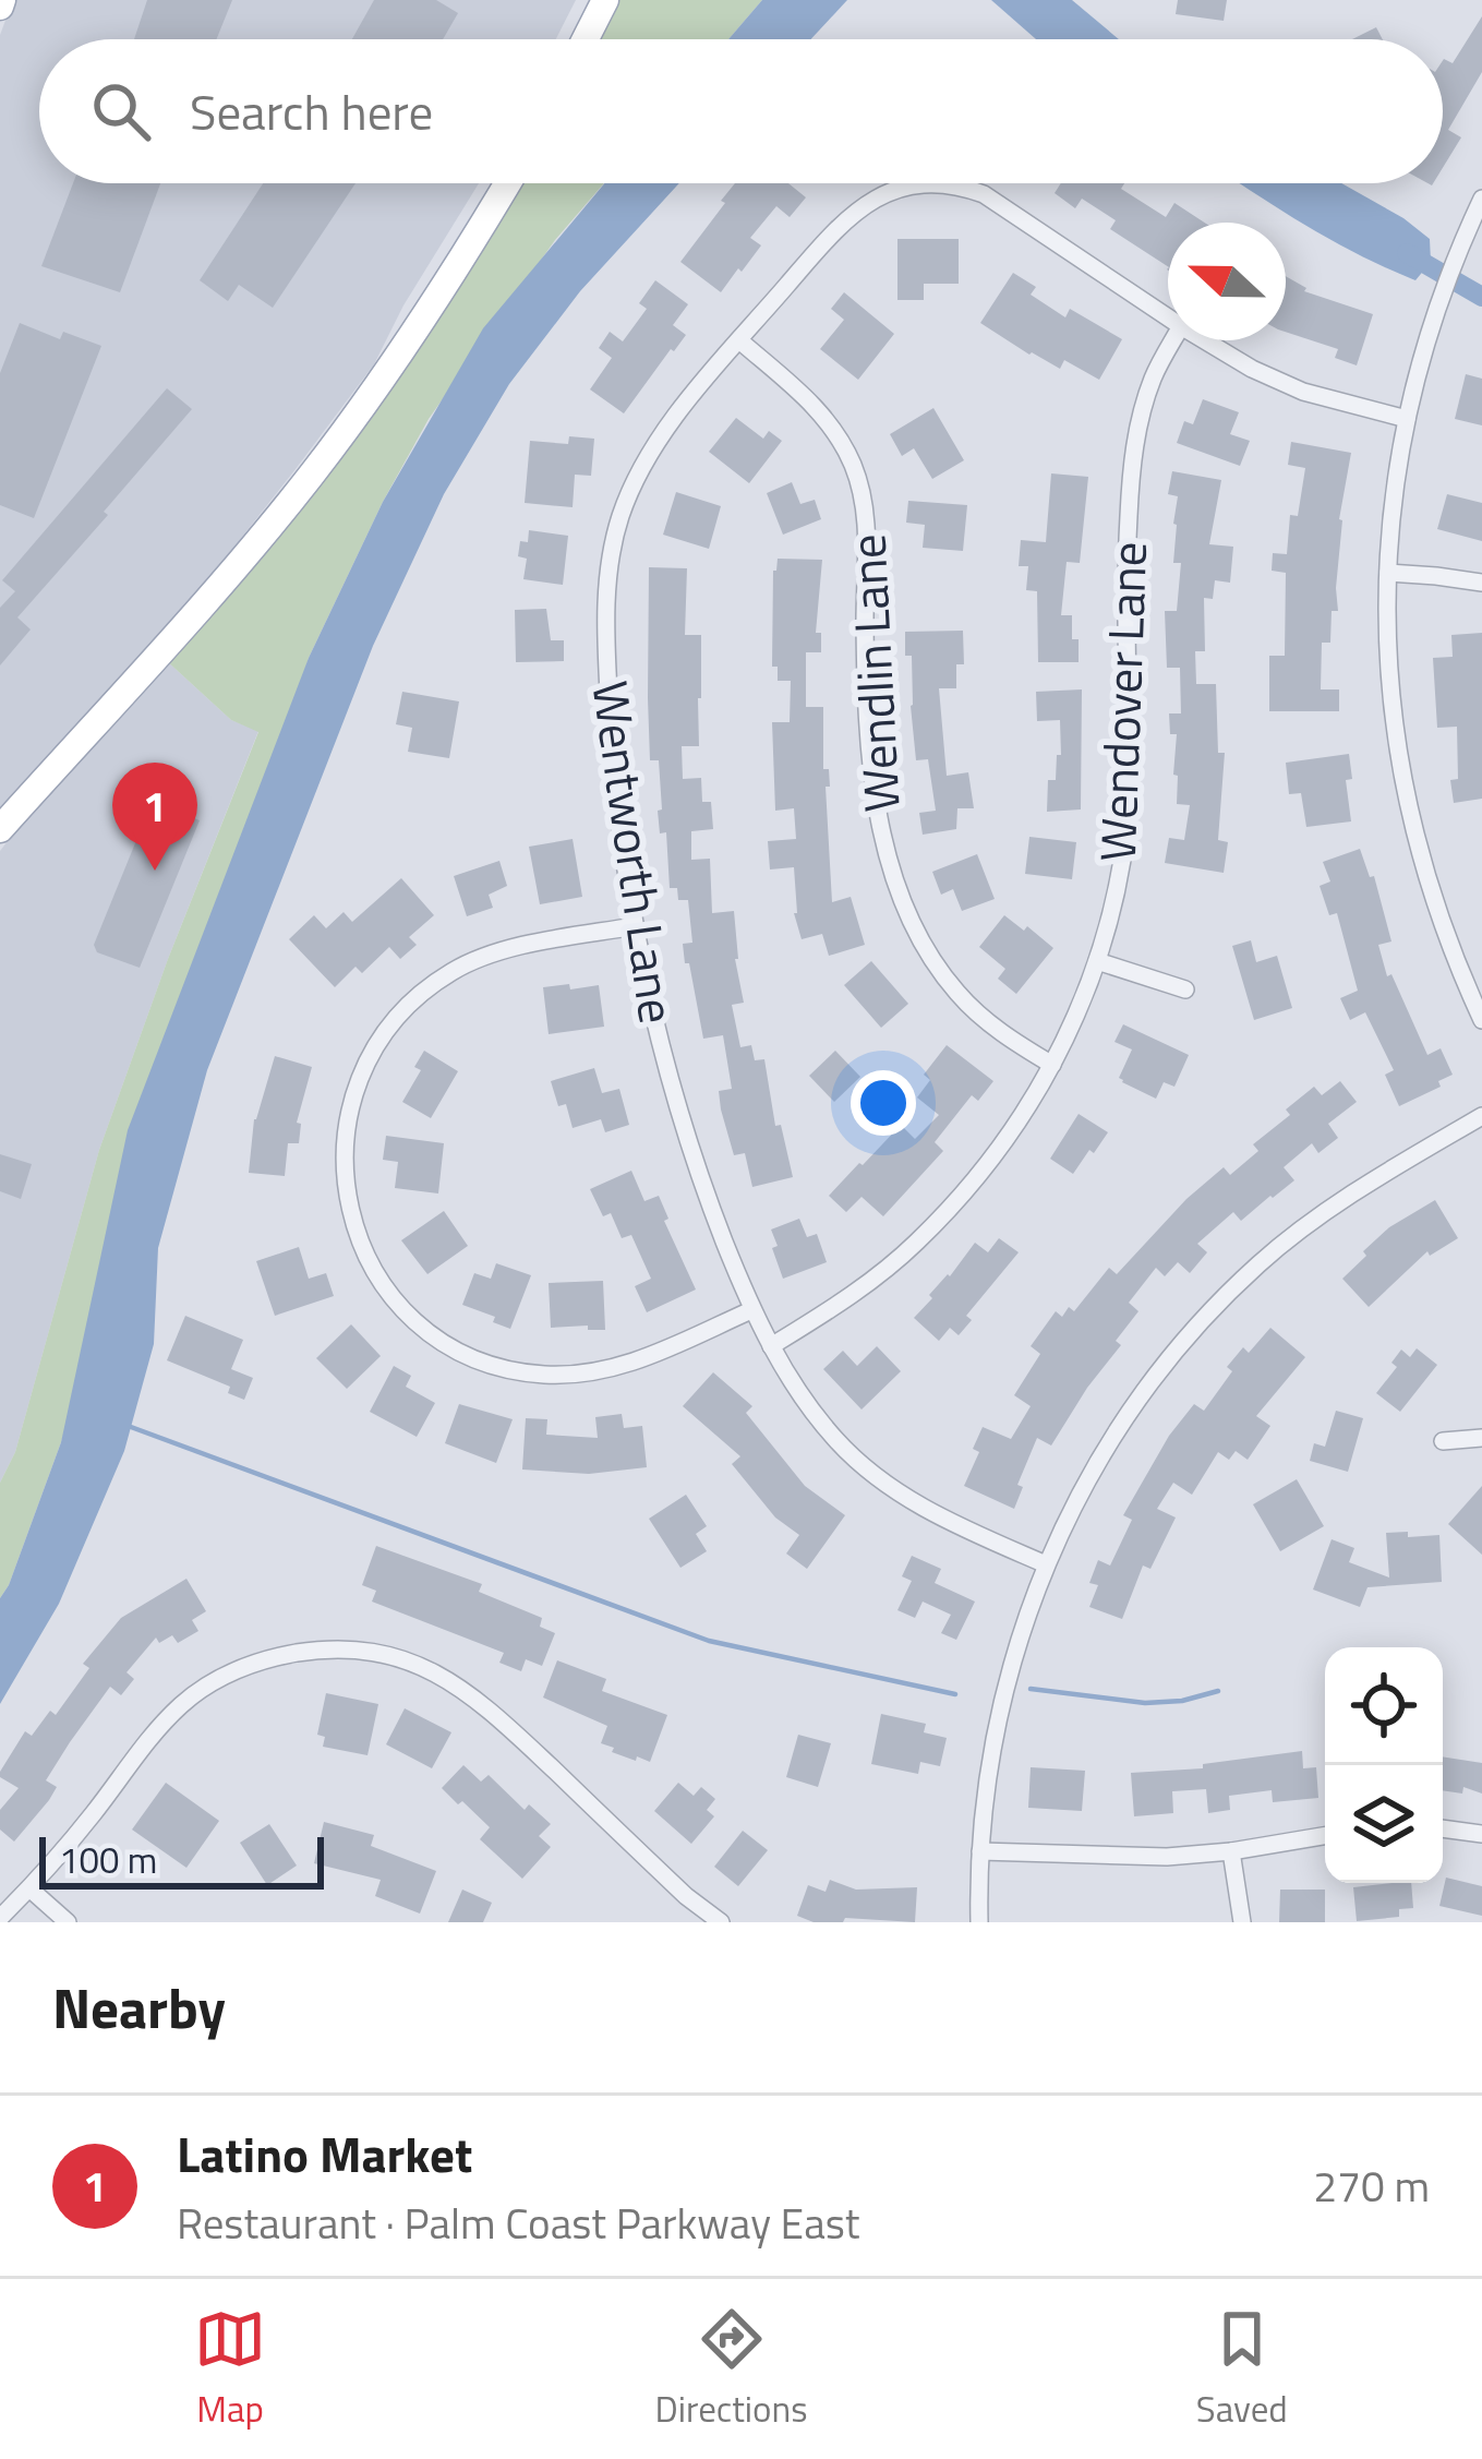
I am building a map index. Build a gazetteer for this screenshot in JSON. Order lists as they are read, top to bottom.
{
  "streets": {
    "street": ["Wendlin Lane", "Wendover Lane", "Wentworth Lane"]
  },
  "crossings": [
    ["Wendlin Lane", "Wendover Lane"],
    ["Wendlin Lane", "Wentworth Lane"],
    ["Wendover Lane", "Wentworth Lane"]
  ],
  "scale_bar": "100 m",
  "north": "left",
  "page": {
    "search": "Search here",
    "pins": "1",
    "scale": "100 m",
    "heading": "Nearby",
    "list": [
      {
        "mark": "1",
        "name": "Latino Market",
        "note": "Restaurant · Palm Coast Parkway East",
        "value": "270 m"
      }
    ],
    "nav": ["Map", "Directions", "Saved"]
  }
}
